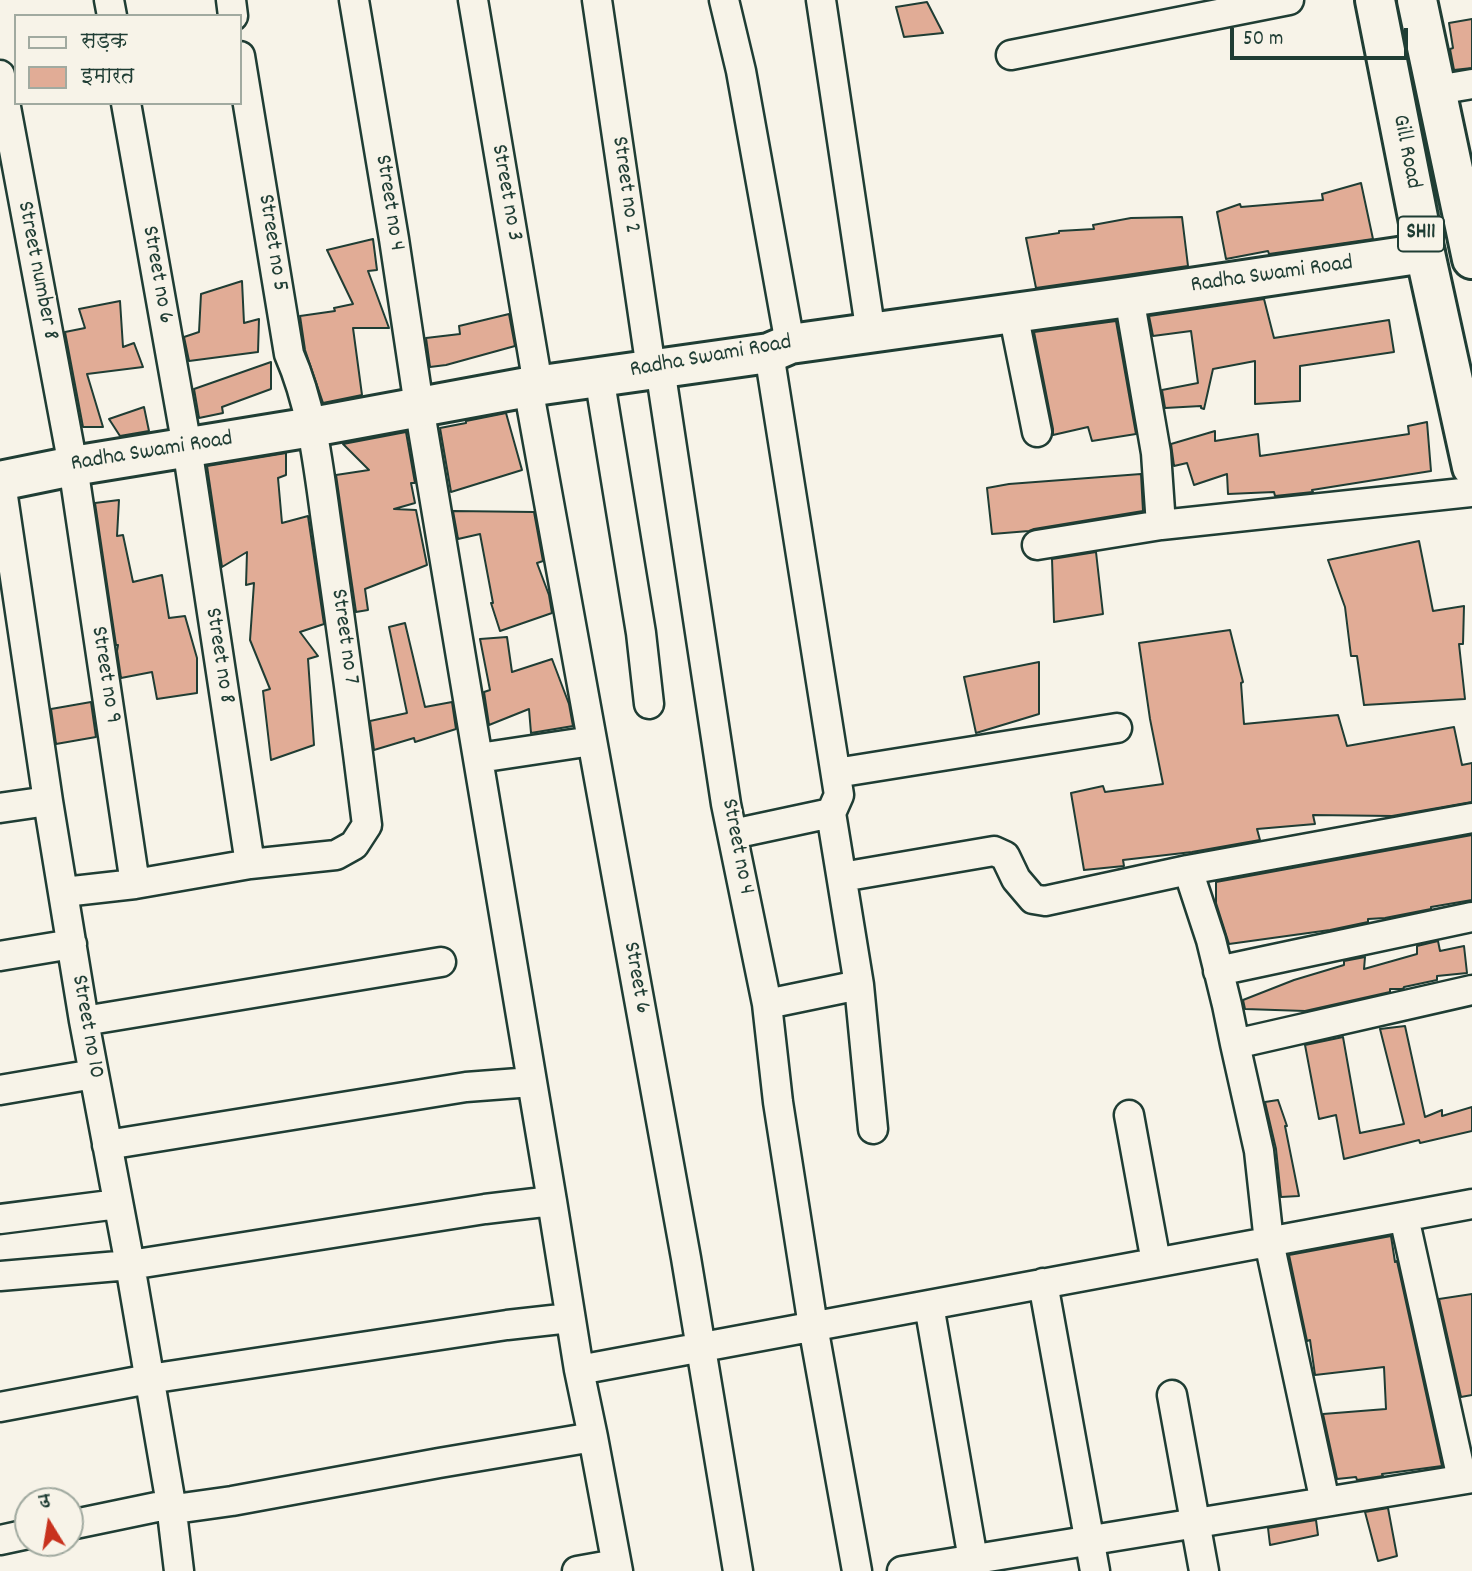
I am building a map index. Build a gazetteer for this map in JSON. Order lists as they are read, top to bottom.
{
  "streets": {
    "street": [
      "Gill Road",
      "Street no 2",
      "Street no 3",
      "Street no 4",
      "SH11",
      "Street no 5",
      "Street number 8",
      "Street no 6",
      "Radha Swami Road",
      "Street no 7",
      "Street no 8",
      "Street no 9",
      "Street 6",
      "Street no 10"
    ]
  },
  "crossings": [
    ["Gill Road", "Radha Swami Road"],
    ["Street no 2", "Street no 4"],
    ["Street no 2", "Radha Swami Road"],
    ["Street no 3", "Radha Swami Road"],
    ["Street no 3", "Street 6"],
    ["Street no 4", "Radha Swami Road"],
    ["Street no 5", "Radha Swami Road"],
    ["Street no 5", "Street no 7"],
    ["Street number 8", "Radha Swami Road"],
    ["Street number 8", "Street no 9"],
    ["Street no 6", "Radha Swami Road"],
    ["Street no 6", "Street no 8"],
    ["Radha Swami Road", "Street no 7"],
    ["Radha Swami Road", "Street no 8"],
    ["Radha Swami Road", "Street no 9"],
    ["Radha Swami Road", "Street 6"],
    ["Radha Swami Road", "Street no 10"],
    ["Street no 7", "Street no 8"]
  ],
  "legend": ["सड़क", "इमारत"],
  "scale_bar": "50 m",
  "north": "top"
}
